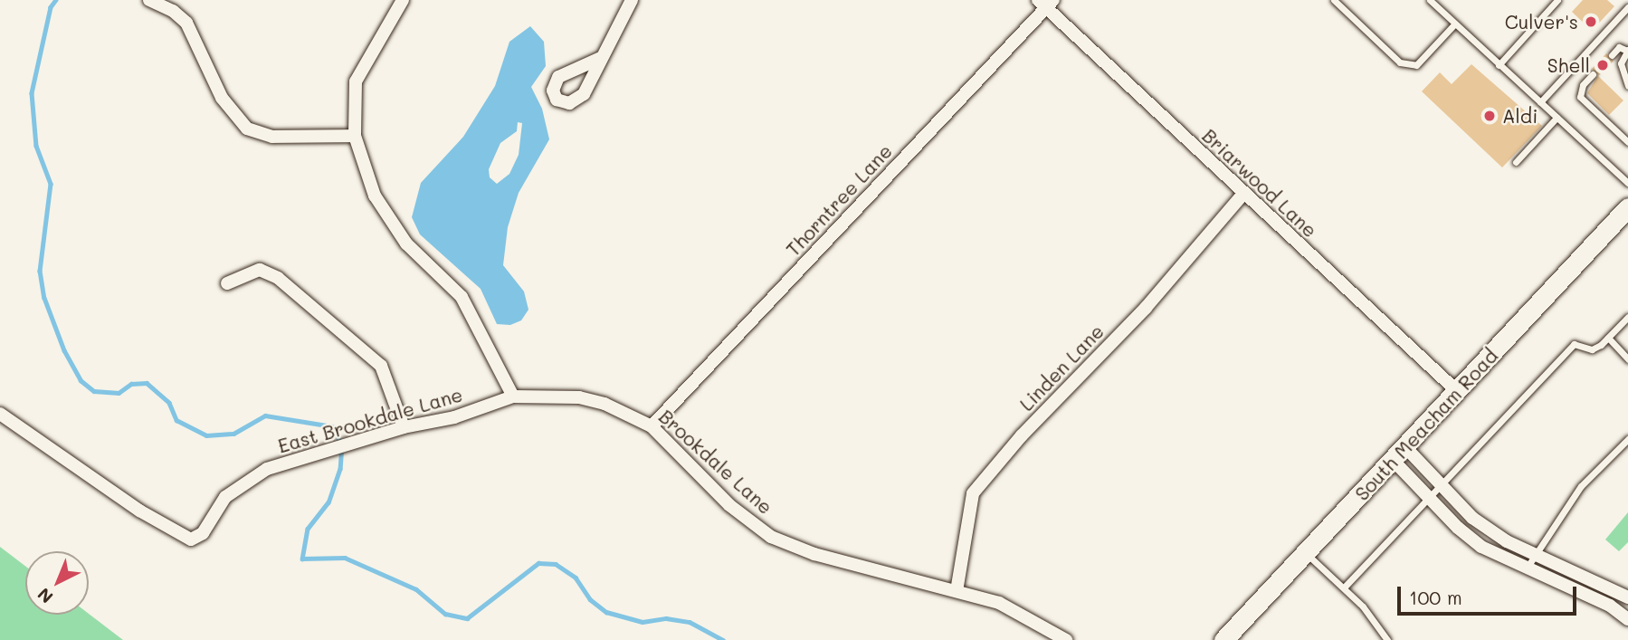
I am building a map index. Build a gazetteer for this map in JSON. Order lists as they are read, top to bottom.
{
  "streets": {
    "main road": ["South Meacham Road"],
    "street": [
      "Briarwood Lane",
      "Thorntree Lane",
      "Linden Lane",
      "East Brookdale Lane",
      "Brookdale Lane"
    ]
  },
  "crossings": [
    ["Briarwood Lane", "Thorntree Lane"],
    ["Briarwood Lane", "Linden Lane"],
    ["Briarwood Lane", "South Meacham Road"],
    ["Thorntree Lane", "Brookdale Lane"],
    ["Linden Lane", "Brookdale Lane"],
    ["East Brookdale Lane", "Brookdale Lane"]
  ],
  "places": ["Culver's", "Shell", "Aldi"],
  "scale_bar": "100 m",
  "north": "bottom left"
}
